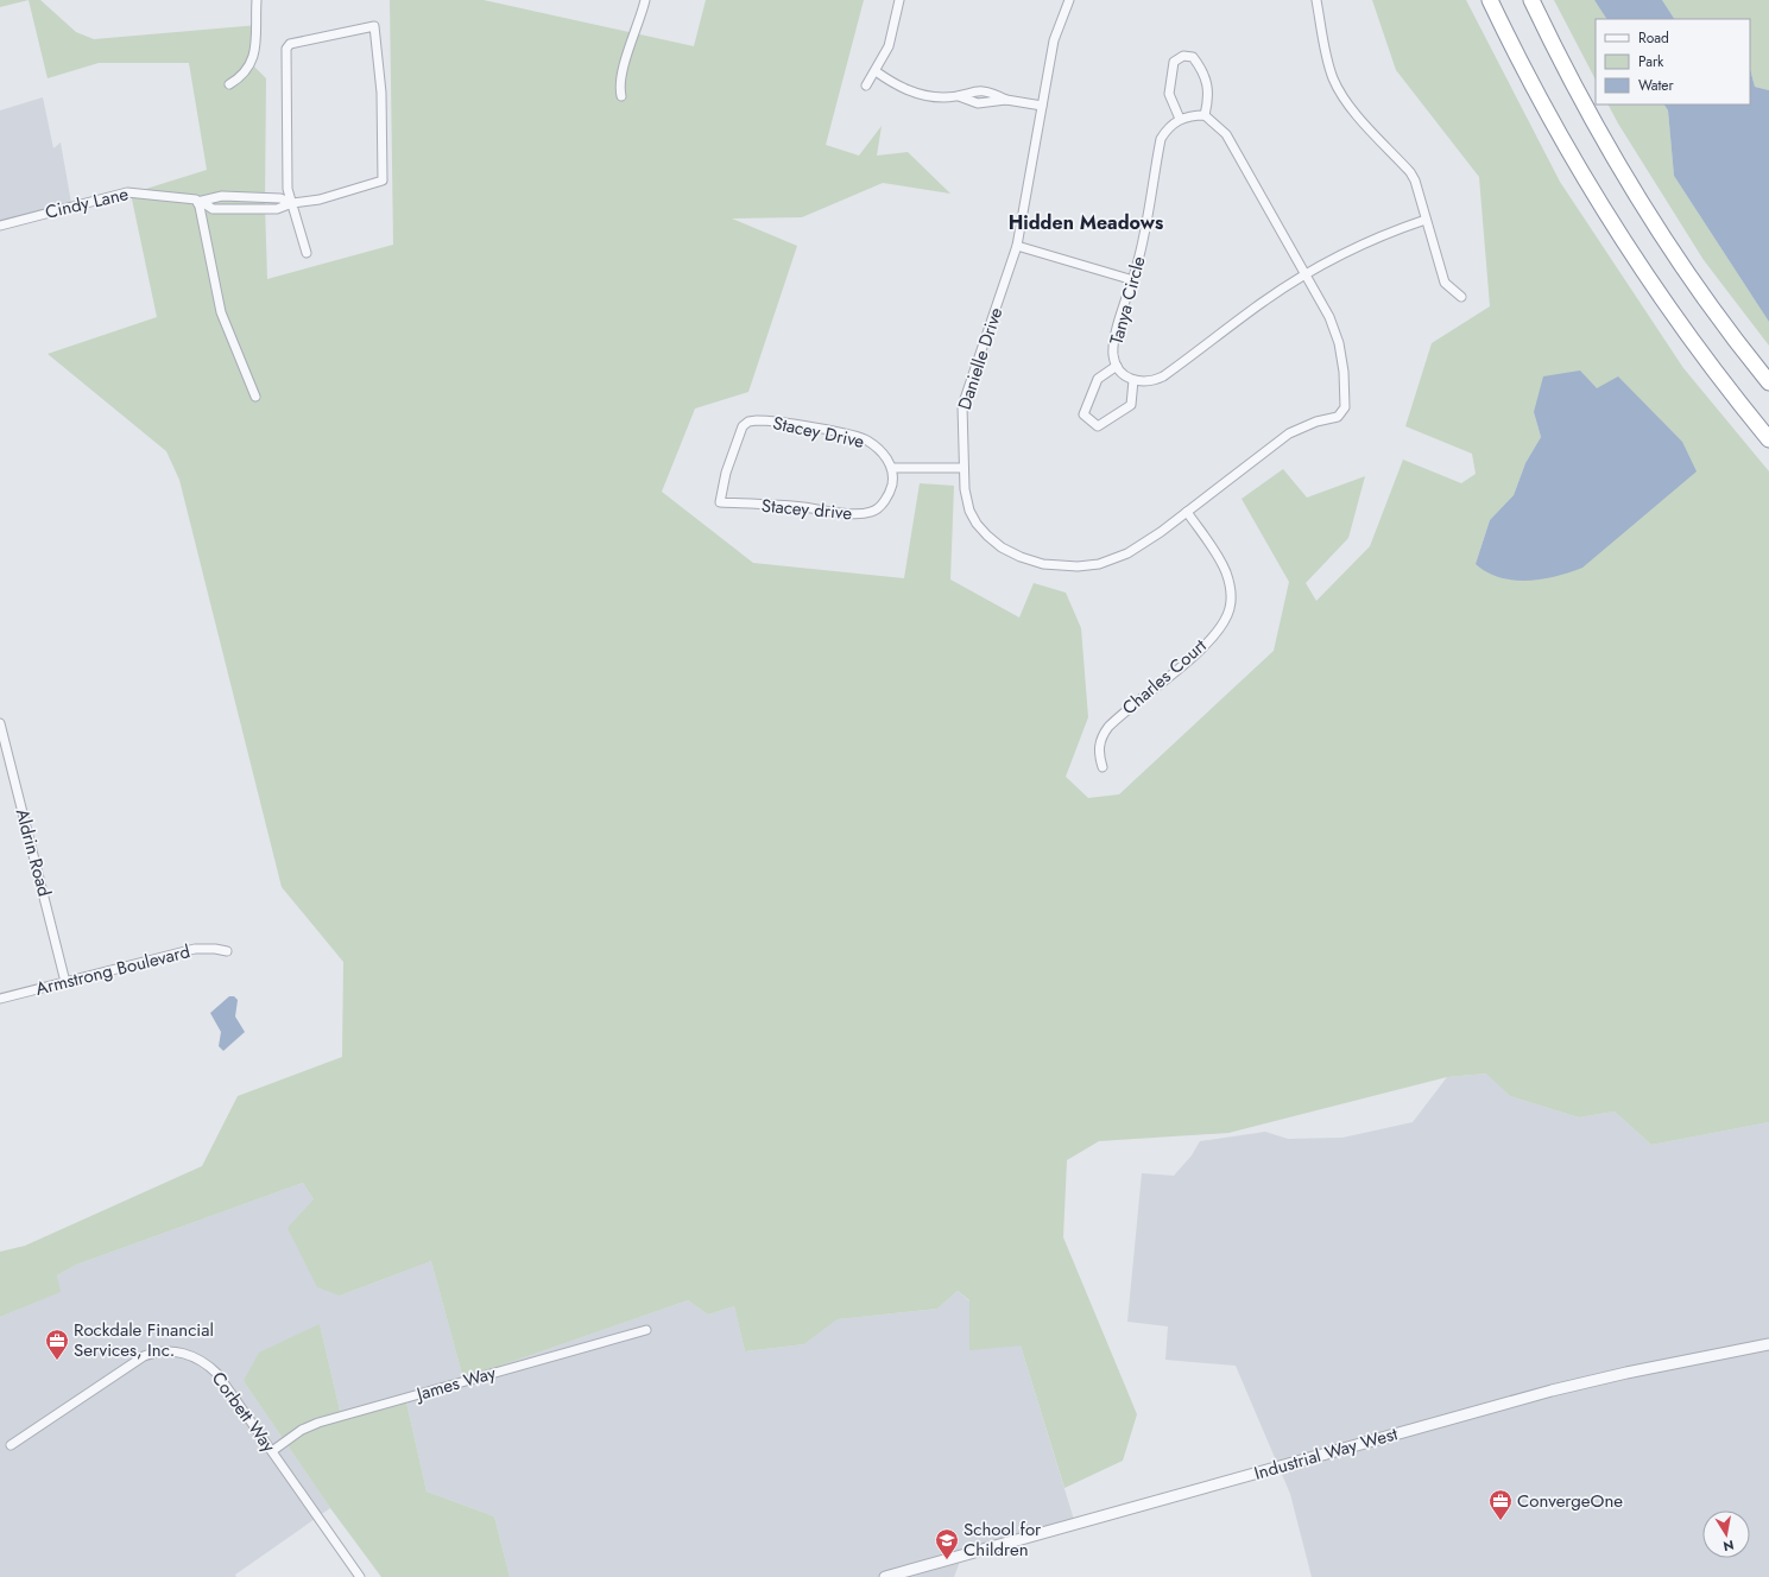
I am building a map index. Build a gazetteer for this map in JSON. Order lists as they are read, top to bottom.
{
  "streets": {
    "street": [
      "Cindy Lane",
      "Tanya Circle",
      "Danielle Drive",
      "Stacey Drive",
      "Stacey drive",
      "Charles Court",
      "Aldrin Road",
      "Armstrong Boulevard",
      "James Way",
      "Corbett Way",
      "Industrial Way West"
    ]
  },
  "crossings": [
    ["Danielle Drive", "Charles Court"],
    ["Stacey Drive", "Stacey drive"],
    ["Aldrin Road", "Armstrong Boulevard"],
    ["James Way", "Corbett Way"]
  ],
  "districts": ["Hidden Meadows"],
  "places": {
    "office": ["Rockdale Financial Services, Inc.", "ConvergeOne"],
    "school or university": ["School for Children"]
  },
  "legend": ["Road", "Park", "Water"],
  "north": "bottom"
}
